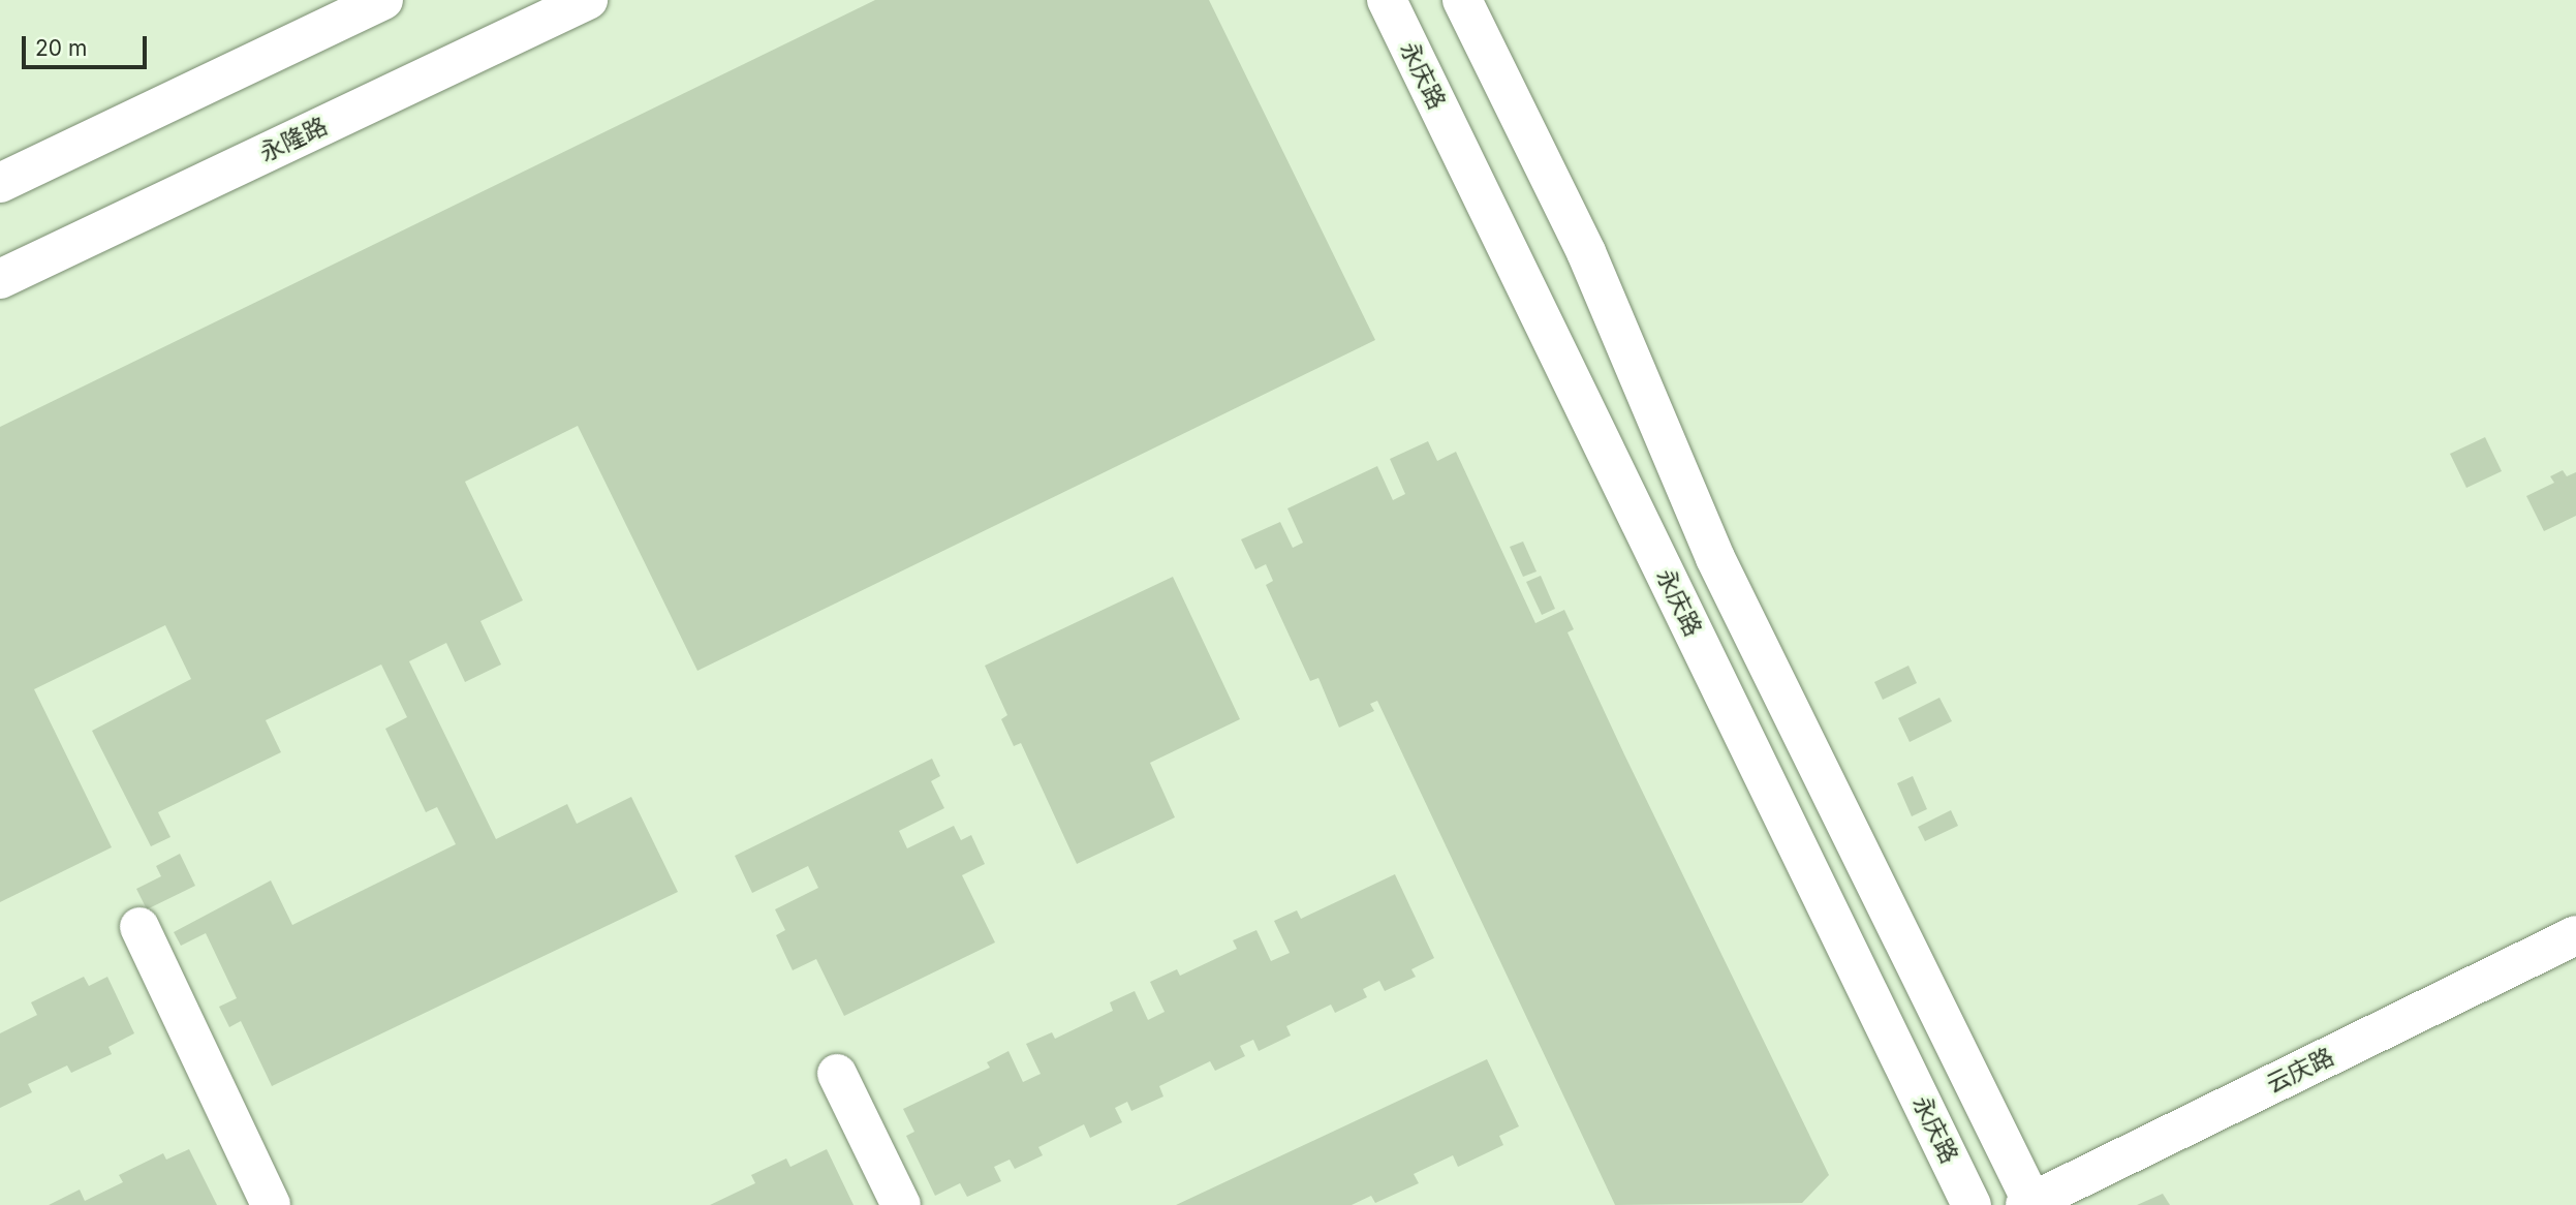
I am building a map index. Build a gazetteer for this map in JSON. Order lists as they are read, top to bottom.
{
  "streets": {
    "street": ["永庆路", "永隆路", "云庆路"]
  },
  "scale_bar": "20 m"
}
